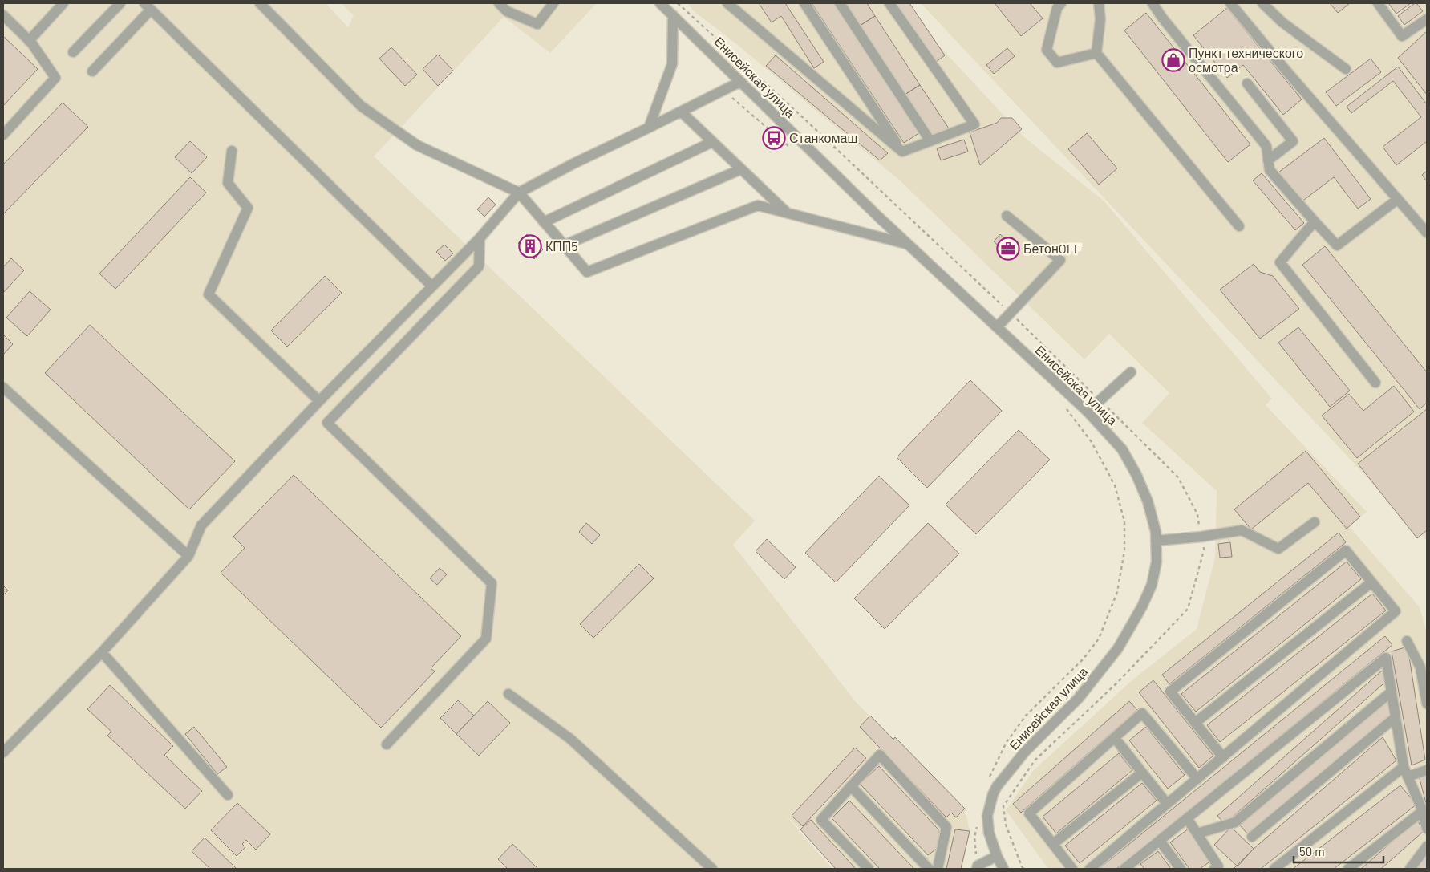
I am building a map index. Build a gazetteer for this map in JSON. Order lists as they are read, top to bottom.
{
  "streets": {
    "street": ["Енисейская улица"]
  },
  "places": {
    "shop": ["Пункт технического осмотра"],
    "bus stop": ["Станкомаш"],
    "building": ["КПП5"],
    "office": ["БетонOFF"]
  },
  "scale_bar": "50 m"
}
